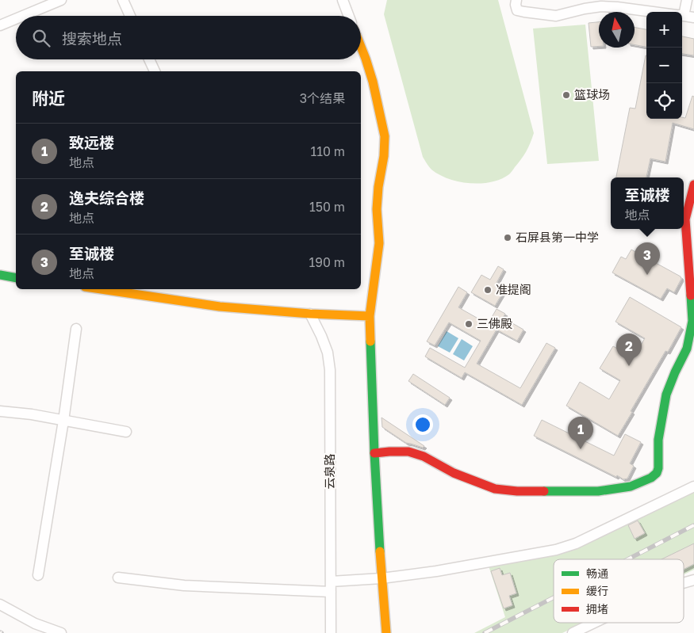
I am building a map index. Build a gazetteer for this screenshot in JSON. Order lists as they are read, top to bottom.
{
  "streets": {
    "street": ["云泉路"]
  },
  "places": [
    "篮球场",
    "石屏县第一中学",
    "准提阁",
    "三佛殿"
  ],
  "legend": ["畅通", "缓行", "拥堵"],
  "north": "top",
  "page": {
    "map_buttons": ["+", "−"],
    "search": "搜索地点",
    "heading": ["附近", "3个结果"],
    "list": [
      {
        "mark": "1",
        "name": "致远楼",
        "note": "地点",
        "value": "110 m"
      },
      {
        "mark": "2",
        "name": "逸夫综合楼",
        "note": "地点",
        "value": "150 m"
      },
      {
        "mark": "3",
        "name": "至诚楼",
        "note": "地点",
        "value": "190 m"
      }
    ],
    "popup": ["至诚楼", "地点"],
    "pins": ["3", "2", "1"]
  }
}
